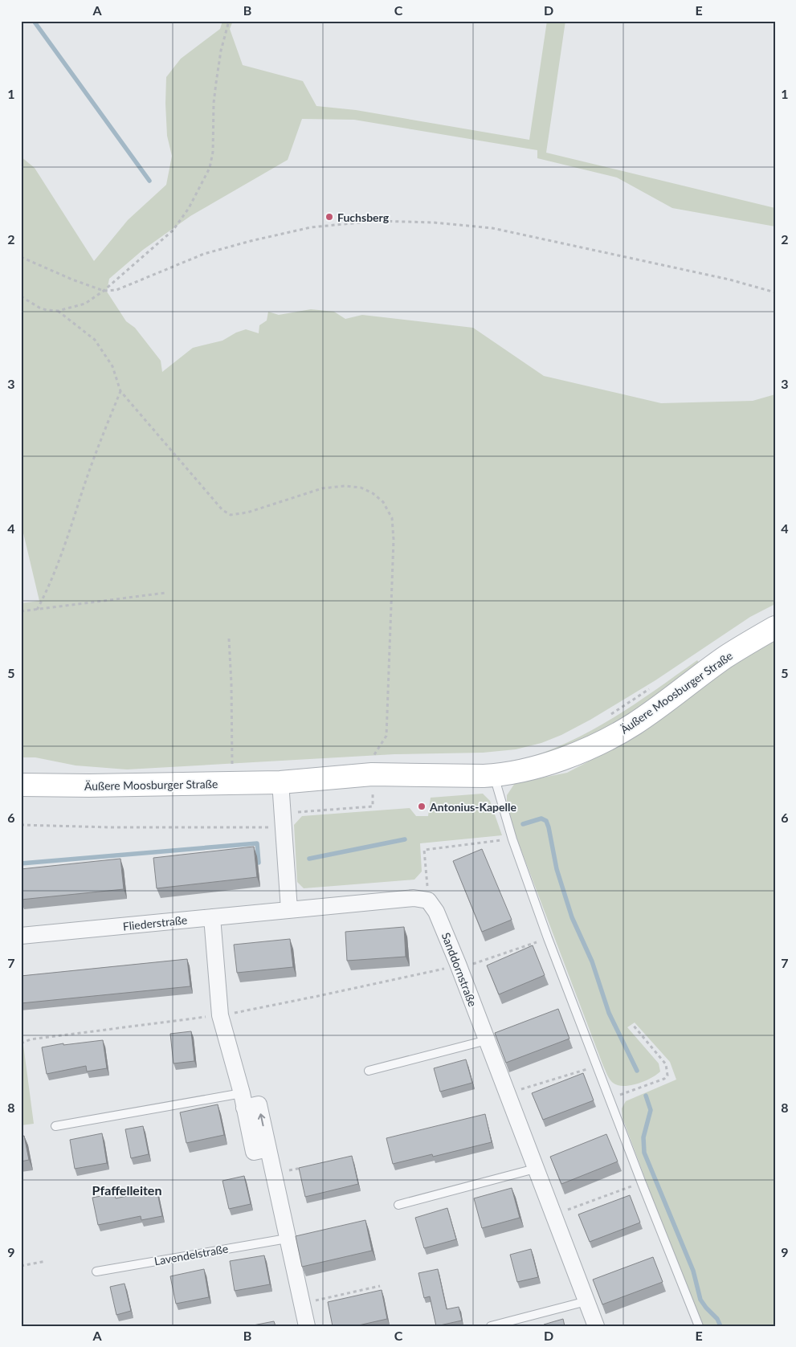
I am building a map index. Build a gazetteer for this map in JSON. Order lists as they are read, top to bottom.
{
  "streets": {
    "street": ["Äußere Moosburger Straße", "Fliederstraße", "Sanddornstraße"],
    "lane": ["Lavendelstraße"]
  },
  "crossings": [
    ["Fliederstraße", "Sanddornstraße"]
  ],
  "districts": ["Pfaffelleiten"],
  "places": ["Fuchsberg", "Antonius-Kapelle"],
  "grid": {
    "columns": [
      "A",
      "B",
      "C",
      "D",
      "E"
    ],
    "rows": [
      "1",
      "2",
      "3",
      "4",
      "5",
      "6",
      "7",
      "8",
      "9"
    ]
  }
}
